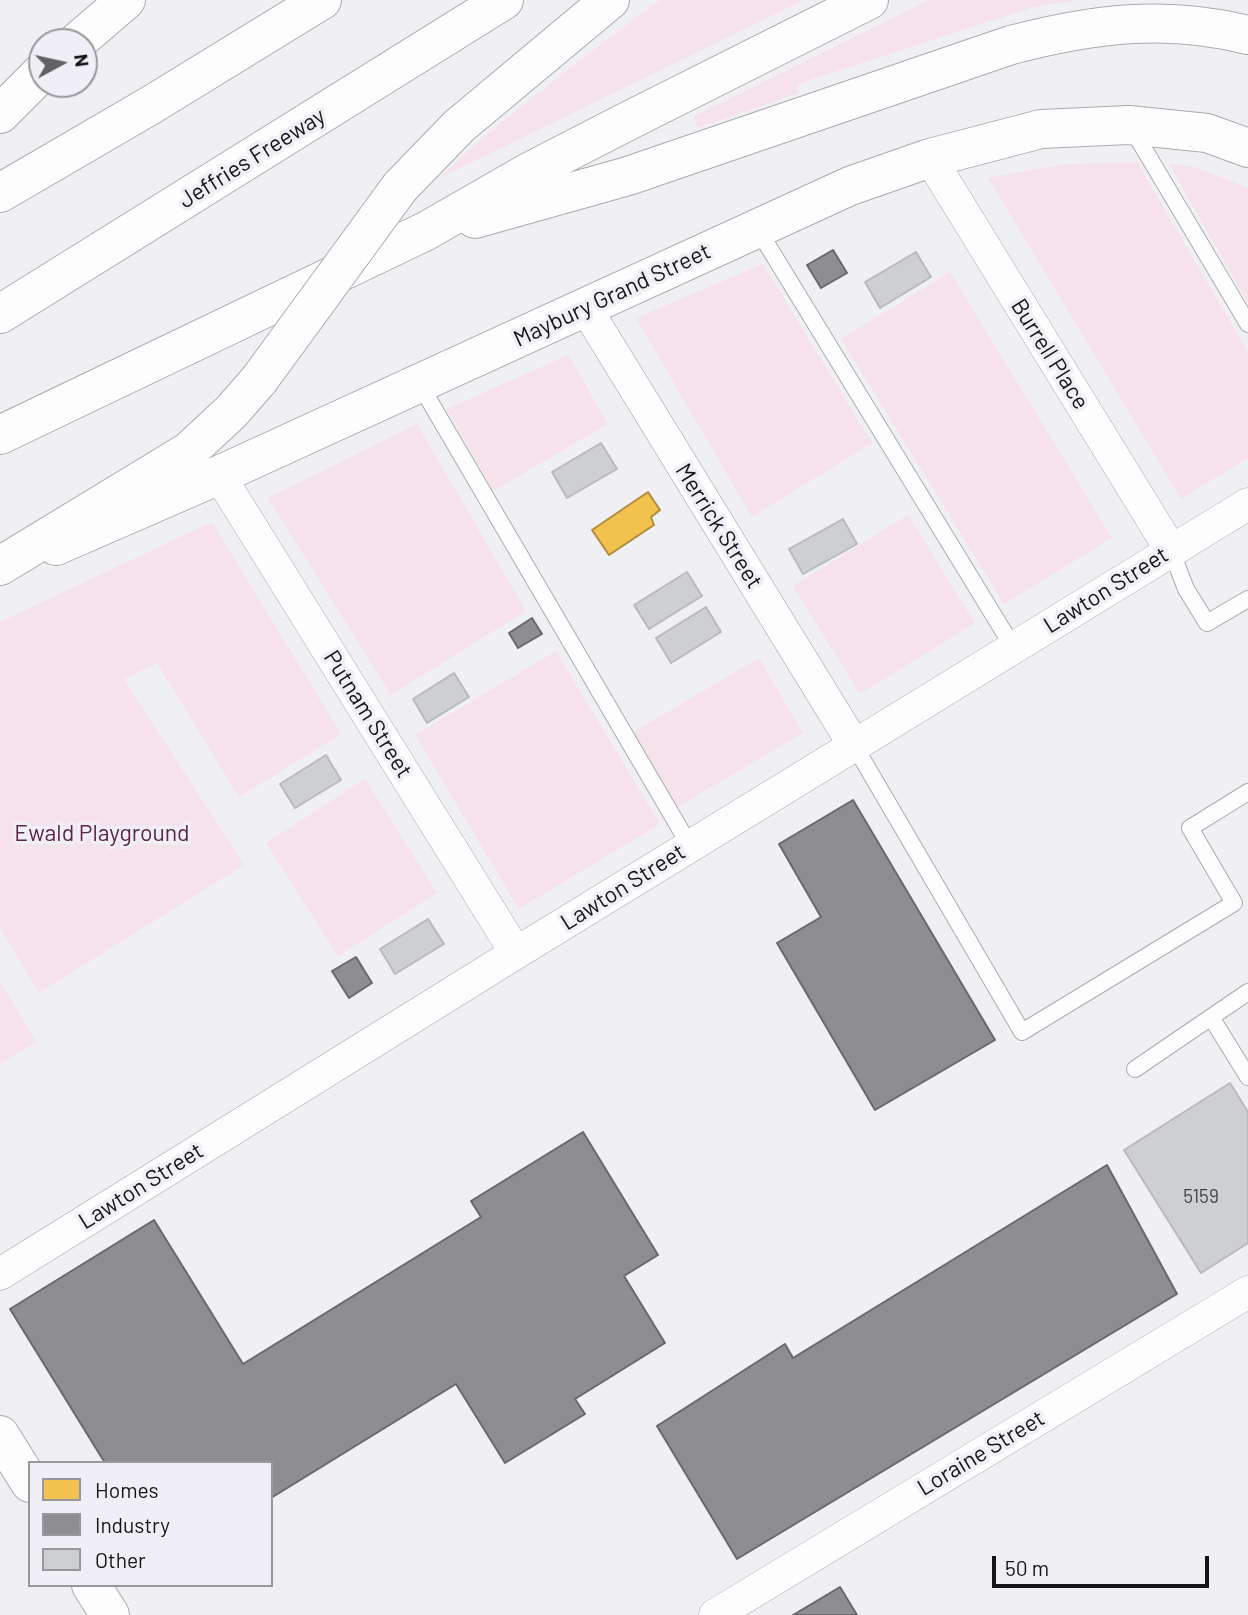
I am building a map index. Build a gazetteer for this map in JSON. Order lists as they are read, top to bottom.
{
  "streets": {
    "main road": ["Jeffries Freeway", "Maybury Grand Street"],
    "street": [
      "Burrell Place",
      "Merrick Street",
      "Lawton Street",
      "Putnam Street",
      "Loraine Street"
    ]
  },
  "crossings": [
    ["Maybury Grand Street", "Burrell Place"],
    ["Maybury Grand Street", "Merrick Street"],
    ["Maybury Grand Street", "Putnam Street"],
    ["Burrell Place", "Lawton Street"],
    ["Merrick Street", "Lawton Street"],
    ["Lawton Street", "Putnam Street"]
  ],
  "parks": ["Ewald Playground"],
  "house_numbers": ["5159"],
  "legend": ["Homes", "Industry", "Other"],
  "scale_bar": "50 m",
  "north": "right"
}
